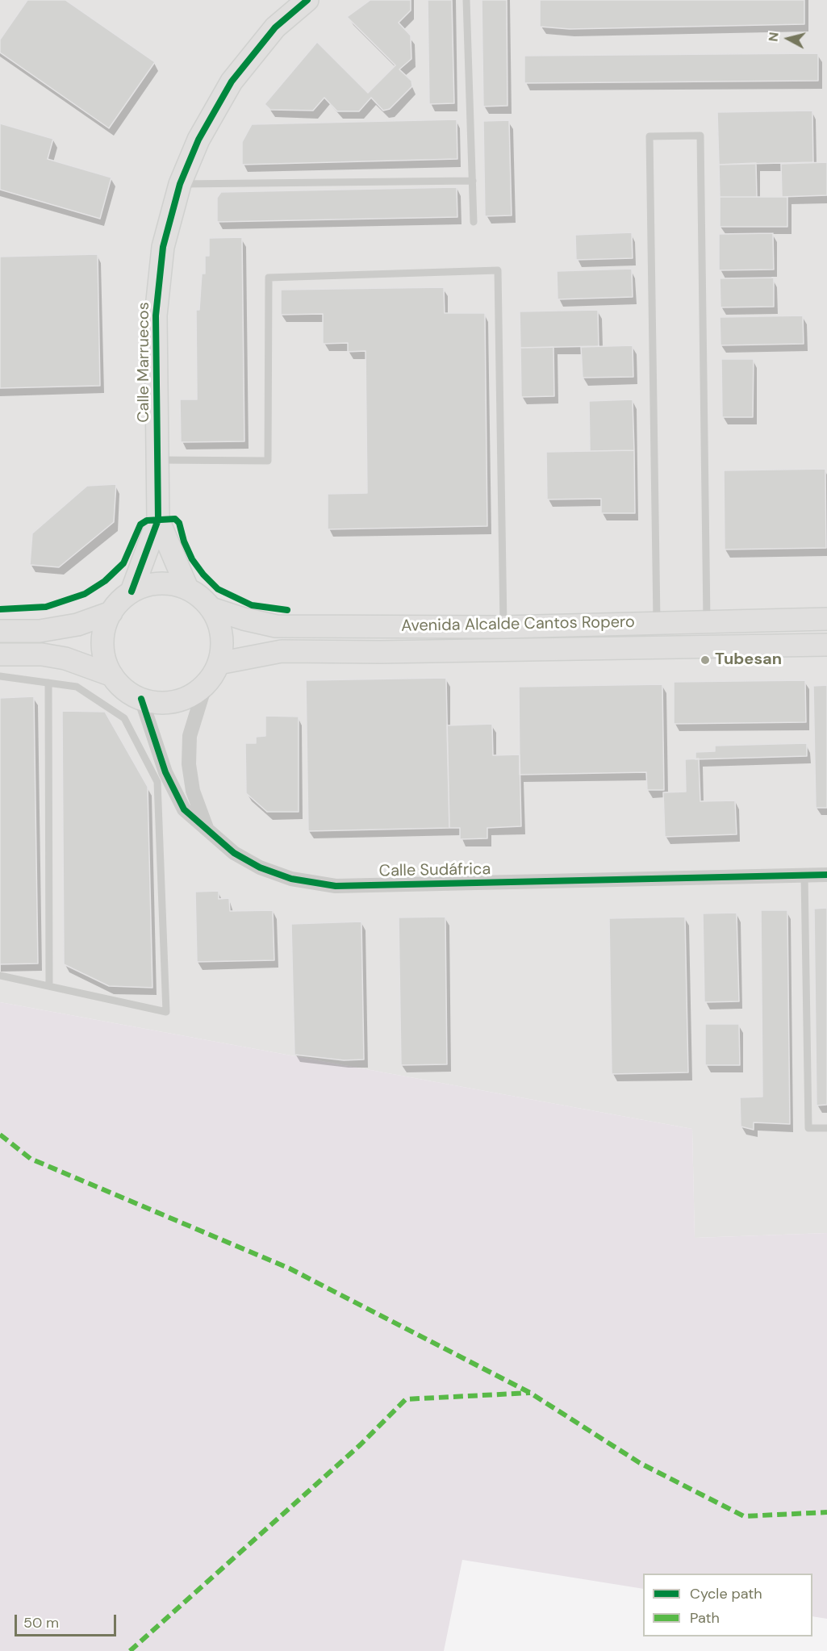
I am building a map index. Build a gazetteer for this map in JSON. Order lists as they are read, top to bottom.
{
  "streets": {
    "main road": ["Calle Marruecos", "Avenida Alcalde Cantos Ropero"],
    "street": ["Calle Sudáfrica"]
  },
  "crossings": [
    ["Calle Marruecos", "Avenida Alcalde Cantos Ropero"],
    ["Calle Marruecos", "Calle Sudáfrica"],
    ["Avenida Alcalde Cantos Ropero", "Calle Sudáfrica"]
  ],
  "places": ["Tubesan"],
  "legend": ["Cycle path", "Path"],
  "scale_bar": "50 m",
  "north": "left"
}
